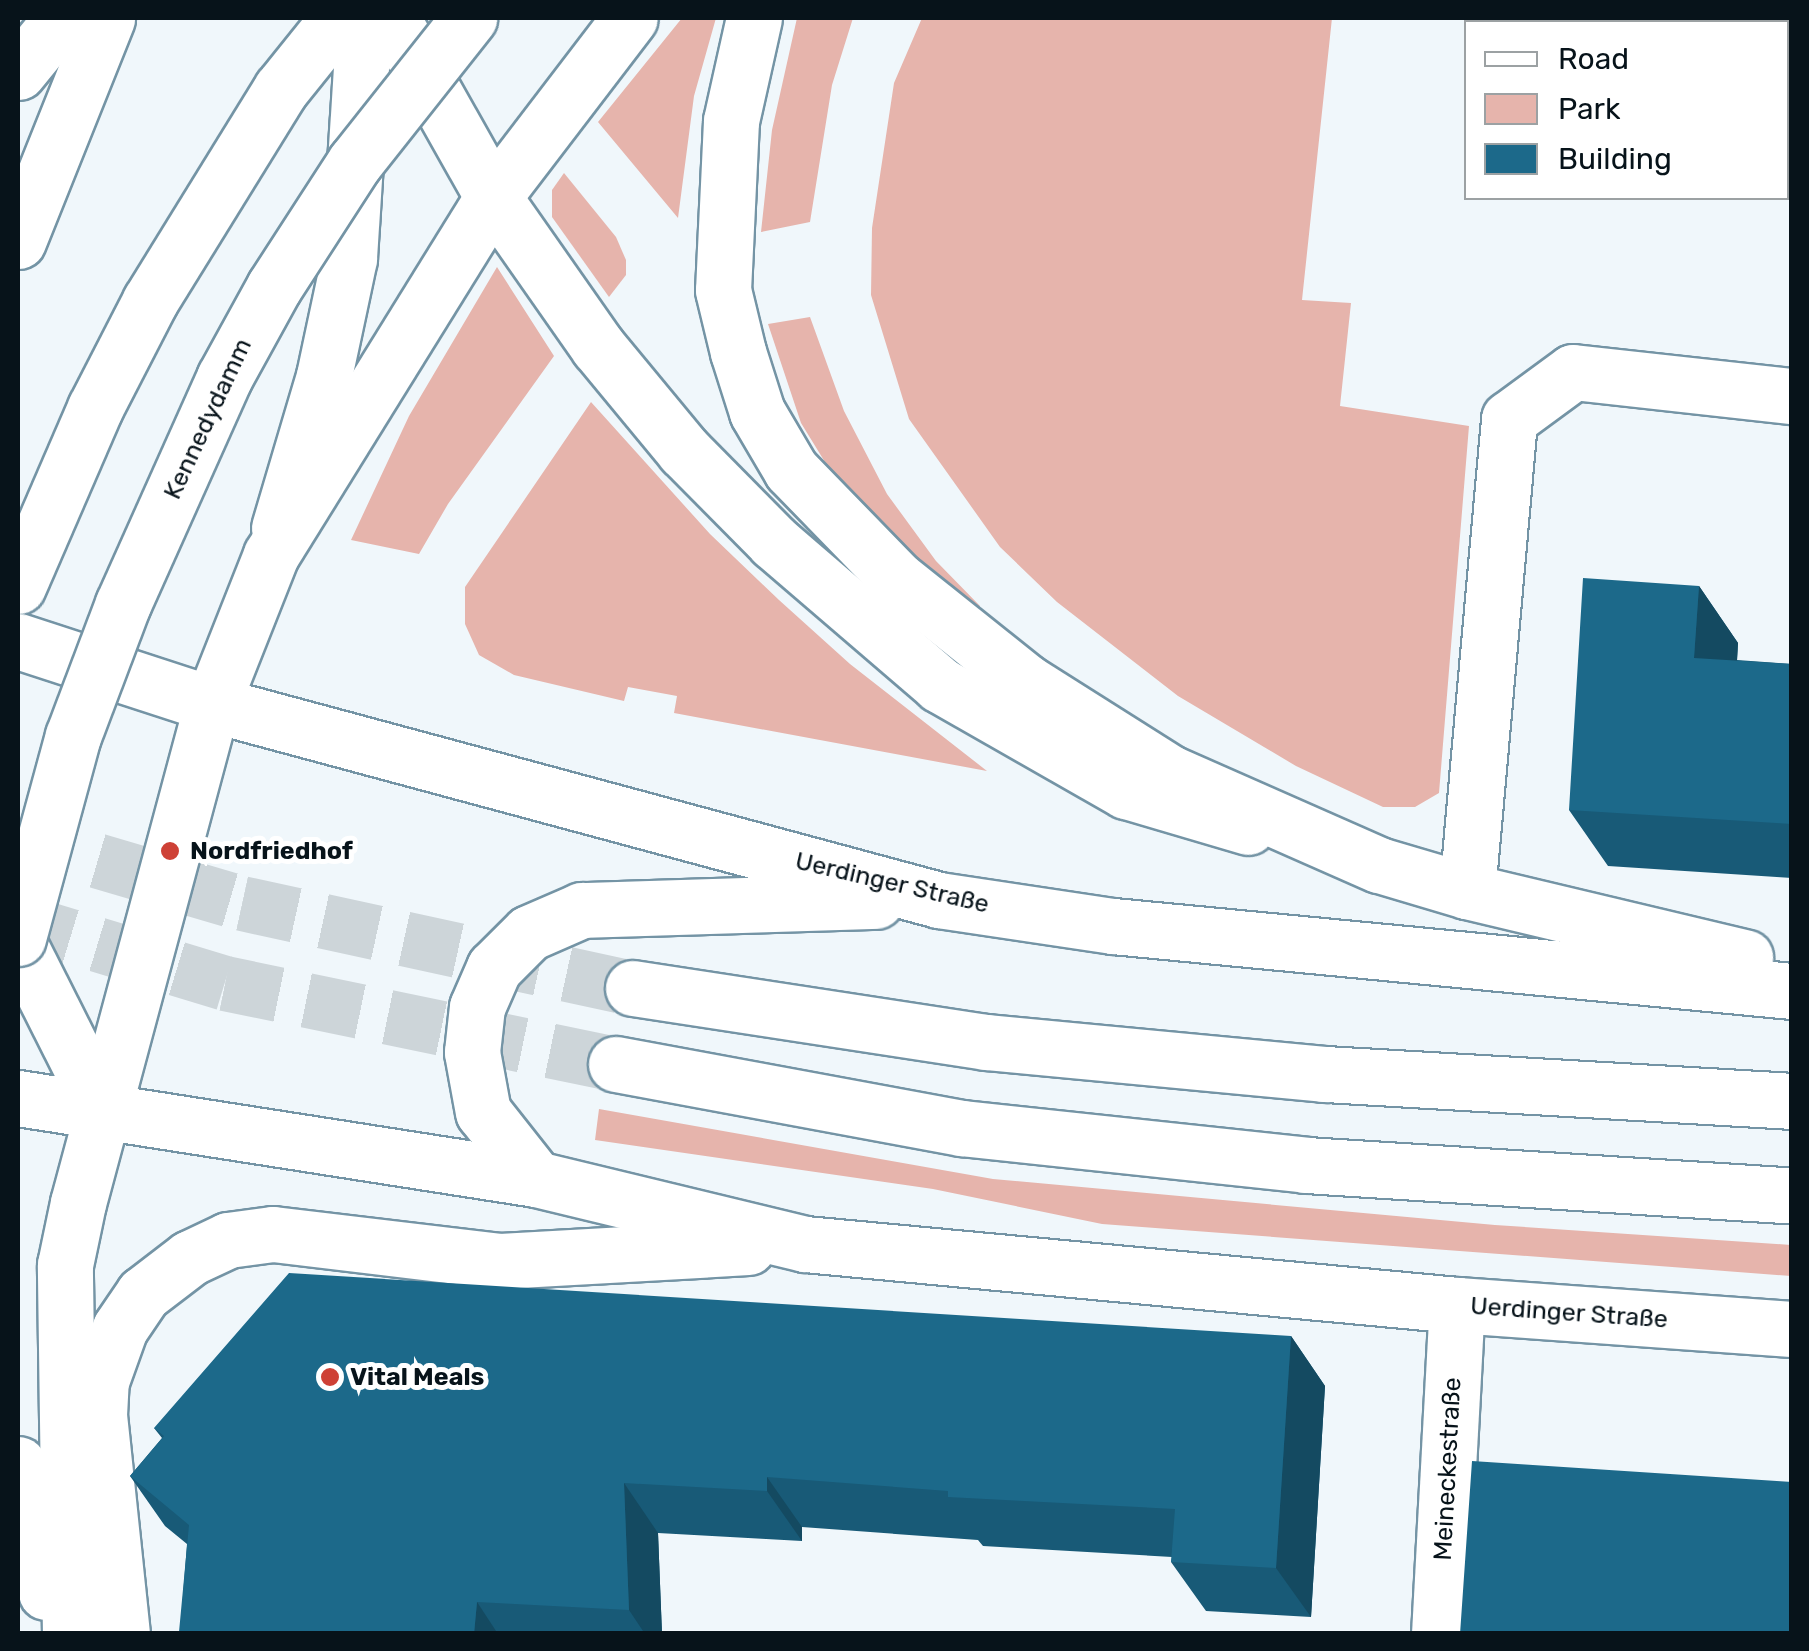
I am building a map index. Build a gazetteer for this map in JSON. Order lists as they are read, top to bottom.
{
  "streets": {
    "main road": ["Kennedydamm", "Uerdinger Straße", "Meineckestraße"]
  },
  "crossings": [
    ["Uerdinger Straße", "Meineckestraße"]
  ],
  "places": ["Nordfriedhof", "Vital Meals"],
  "legend": ["Road", "Park", "Building"]
}
